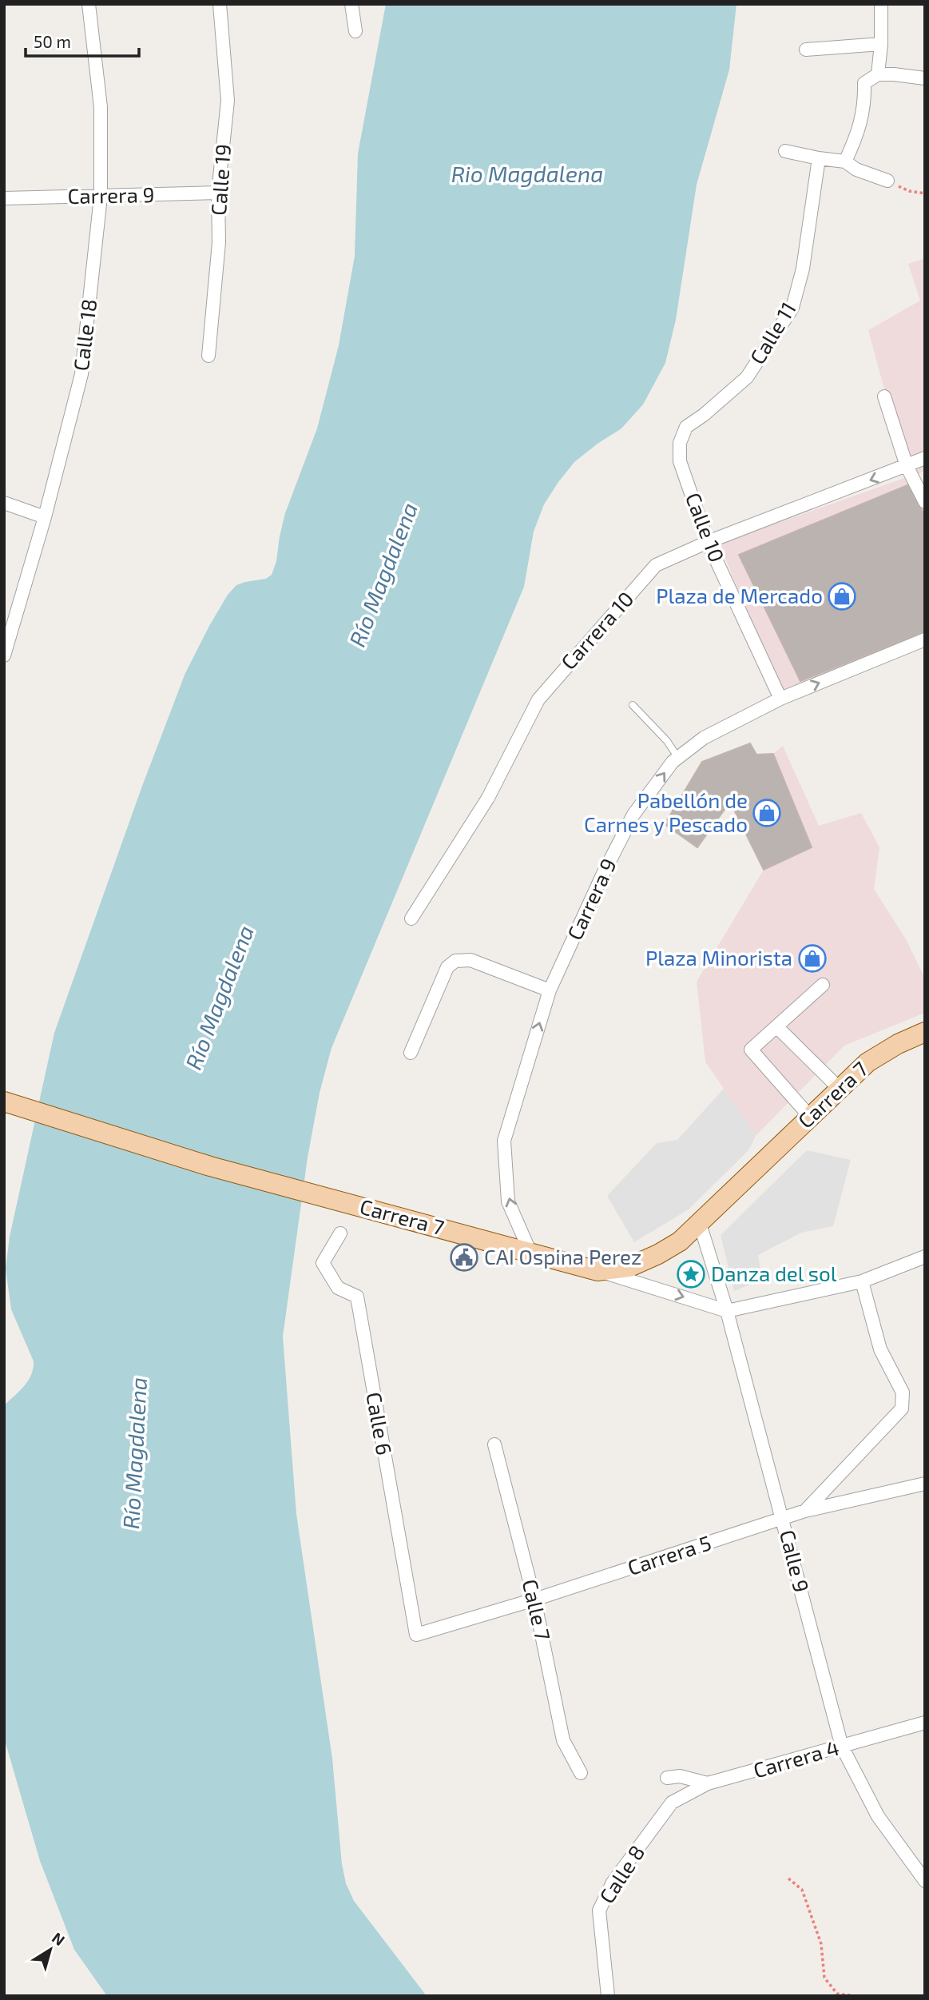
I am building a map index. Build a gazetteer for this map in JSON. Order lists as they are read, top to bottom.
{
  "streets": {
    "main road": ["Carrera 7"],
    "street": [
      "Calle 19",
      "Carrera 9",
      "Calle 11",
      "Calle 18",
      "Calle 10",
      "Carrera 10",
      "Calle 6",
      "Carrera 5",
      "Calle 9",
      "Calle 7",
      "Carrera 4",
      "Calle 8"
    ]
  },
  "crossings": [
    ["Calle 19", "Carrera 9"],
    ["Carrera 9", "Calle 18"],
    ["Carrera 9", "Calle 10"],
    ["Carrera 9", "Carrera 7"],
    ["Calle 11", "Calle 10"],
    ["Calle 10", "Carrera 10"],
    ["Carrera 7", "Calle 9"],
    ["Calle 6", "Carrera 5"],
    ["Carrera 5", "Calle 9"],
    ["Carrera 5", "Calle 7"],
    ["Calle 9", "Carrera 4"],
    ["Carrera 4", "Calle 8"]
  ],
  "one_way": ["Carrera 9"],
  "water": ["Rio Magdalena", "Río Magdalena"],
  "places": {
    "shop": ["Plaza de Mercado", "Pabellón de Carnes y Pescado", "Plaza Minorista"],
    "public building": ["CAI Ospina Perez"],
    "place": ["Danza del sol"]
  },
  "scale_bar": "50 m",
  "north": "top right"
}
